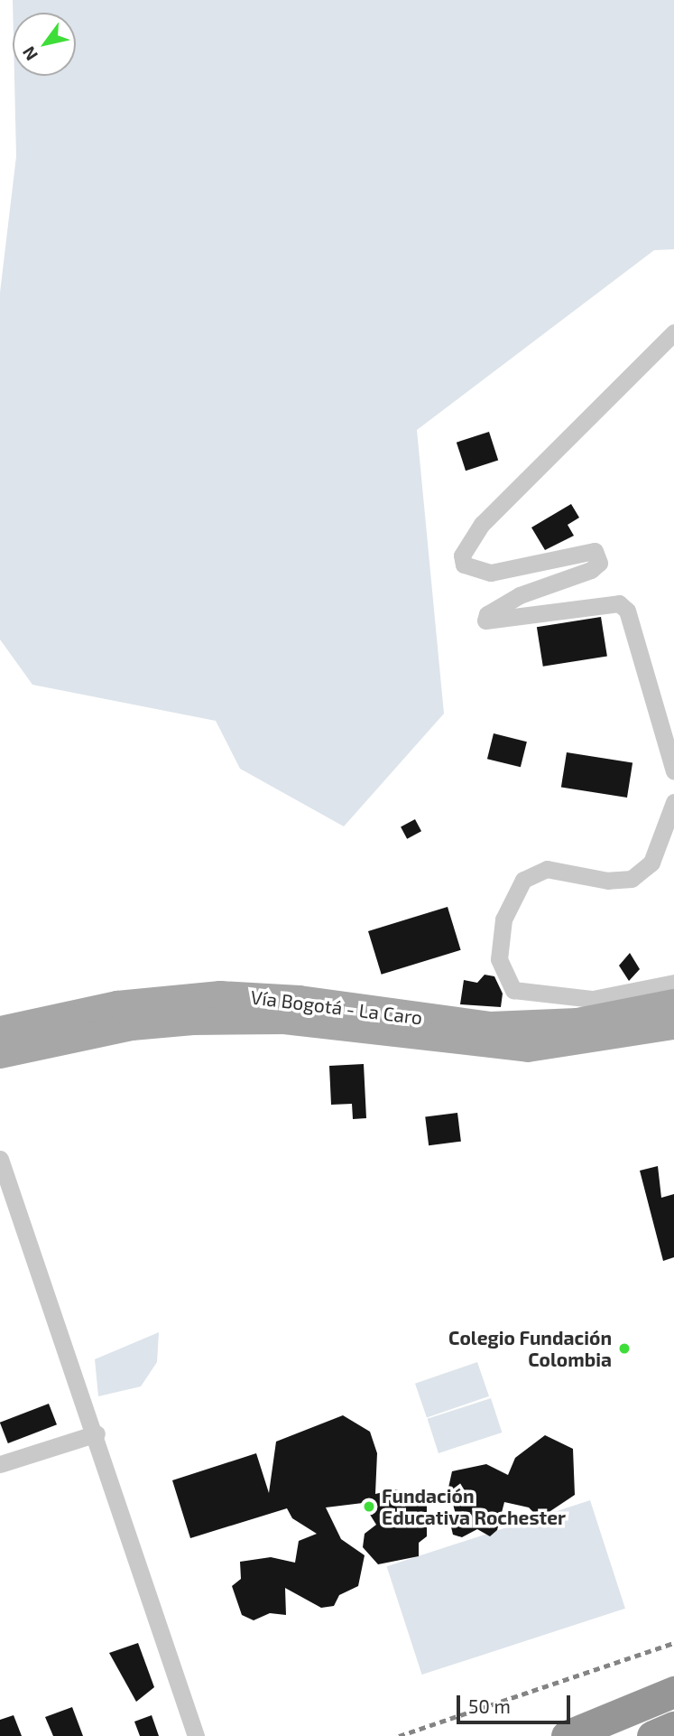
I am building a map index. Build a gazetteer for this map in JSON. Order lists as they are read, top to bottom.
{
  "streets": {
    "main road": ["Vía Bogotá - La Caro"]
  },
  "places": ["Colegio Fundación Colombia", "Fundación Educativa Rochester"],
  "scale_bar": "50 m",
  "north": "bottom left"
}
